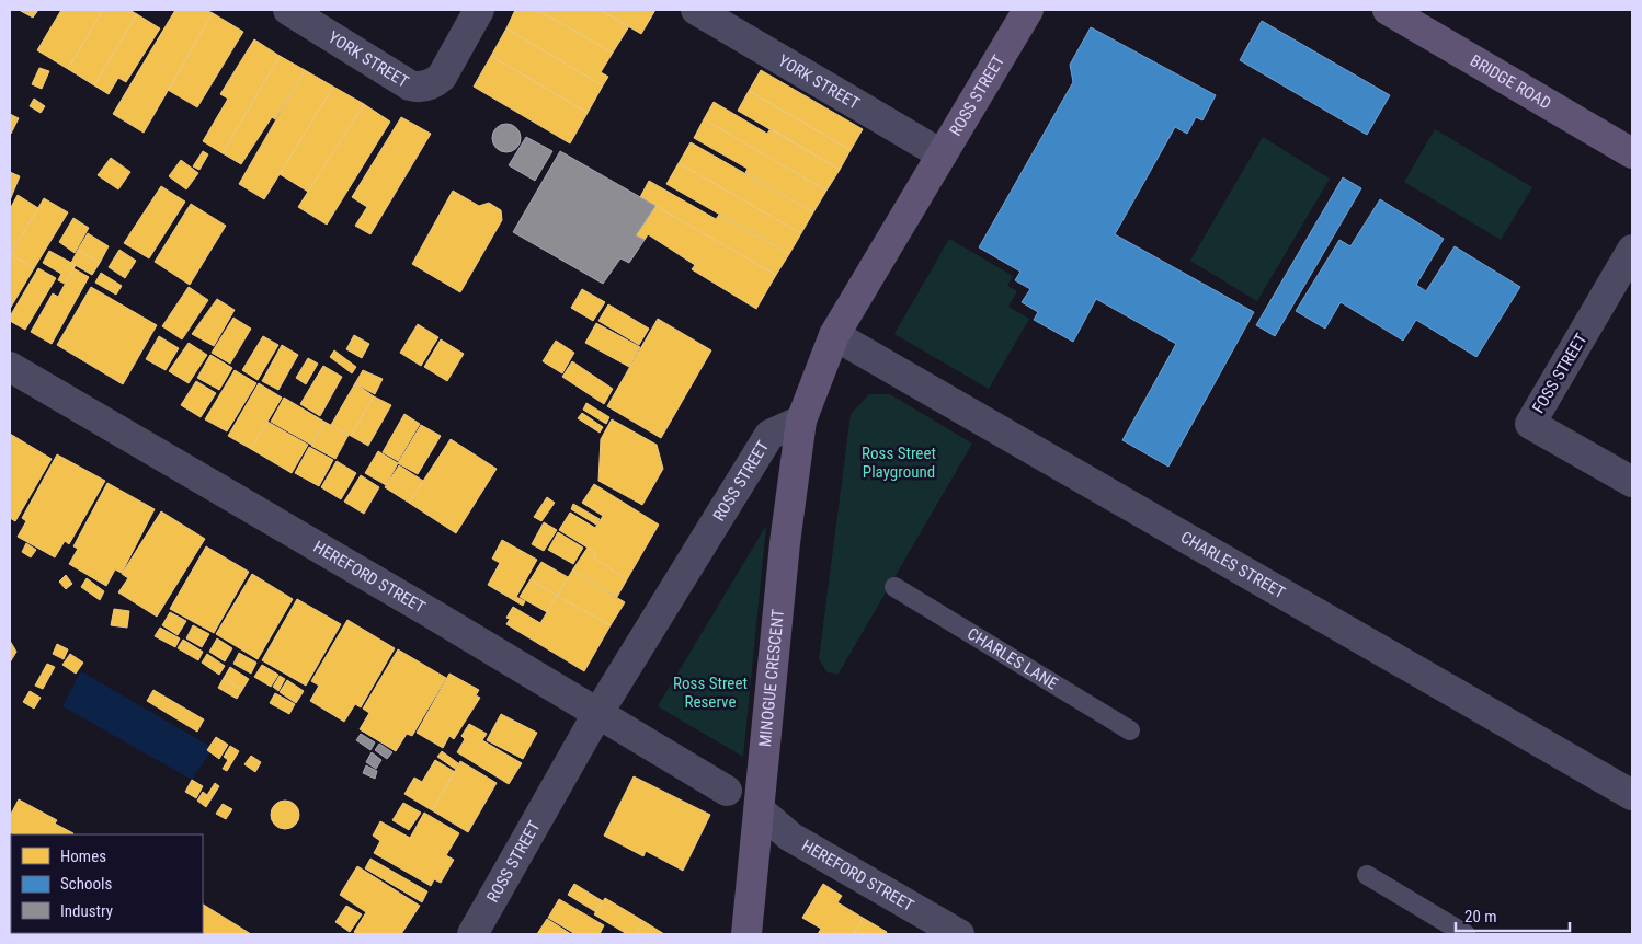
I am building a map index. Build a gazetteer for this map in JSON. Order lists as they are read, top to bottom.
{
  "streets": {
    "main road": ["BRIDGE ROAD", "ROSS STREET", "MINOGUE CRESCENT"],
    "street": [
      "YORK STREET",
      "FOSS STREET",
      "CHARLES STREET",
      "HEREFORD STREET"
    ],
    "lane": ["CHARLES LANE"]
  },
  "crossings": [
    ["YORK STREET", "ROSS STREET"],
    ["ROSS STREET", "CHARLES STREET"],
    ["ROSS STREET", "HEREFORD STREET"],
    ["ROSS STREET", "MINOGUE CRESCENT"],
    ["HEREFORD STREET", "MINOGUE CRESCENT"]
  ],
  "parks": ["Ross Street Playground", "Ross Street Reserve"],
  "legend": ["Homes", "Schools", "Industry"],
  "scale_bar": "20 m"
}
